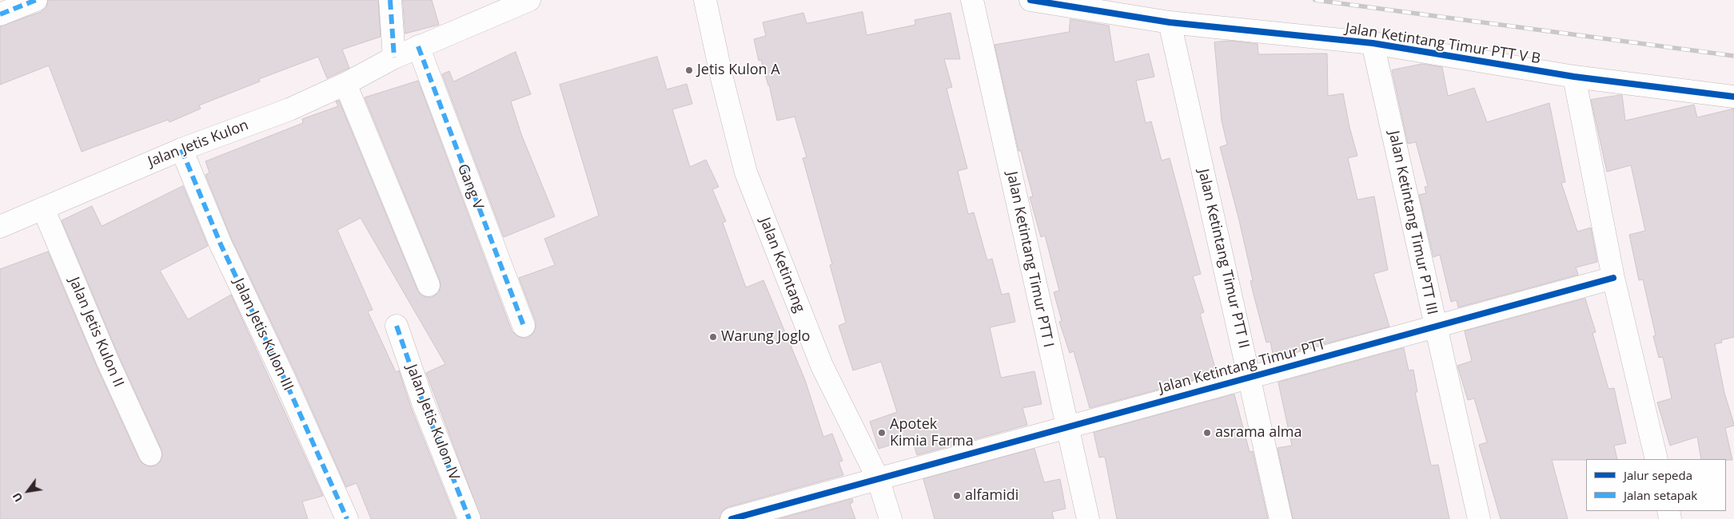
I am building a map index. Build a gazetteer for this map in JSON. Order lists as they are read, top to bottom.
{
  "streets": {
    "street": [
      "Jalan Ketintang Timur PTT V B",
      "Jalan Jetis Kulon",
      "Gang V",
      "Jalan Ketintang Timur PTT III",
      "Jalan Ketintang Timur PTT II",
      "Jalan Ketintang Timur PTT I",
      "Jalan Ketintang",
      "Jalan Jetis Kulon II",
      "Jalan Jetis Kulon III",
      "Jalan Ketintang Timur PTT",
      "Jalan Jetis Kulon IV"
    ]
  },
  "crossings": [
    ["Jalan Ketintang Timur PTT V B", "Jalan Ketintang Timur PTT III"],
    ["Jalan Ketintang Timur PTT V B", "Jalan Ketintang Timur PTT II"],
    ["Jalan Jetis Kulon", "Gang V"],
    ["Jalan Jetis Kulon", "Jalan Jetis Kulon II"],
    ["Jalan Jetis Kulon", "Jalan Jetis Kulon III"],
    ["Jalan Ketintang Timur PTT III", "Jalan Ketintang Timur PTT"],
    ["Jalan Ketintang Timur PTT II", "Jalan Ketintang Timur PTT"],
    ["Jalan Ketintang Timur PTT I", "Jalan Ketintang Timur PTT"],
    ["Jalan Ketintang", "Jalan Ketintang Timur PTT"]
  ],
  "places": [
    "Jetis Kulon A",
    "Warung Joglo",
    "Apotek Kimia Farma",
    "asrama alma",
    "alfamidi"
  ],
  "legend": ["Jalur sepeda", "Jalan setapak"],
  "north": "bottom left"
}
